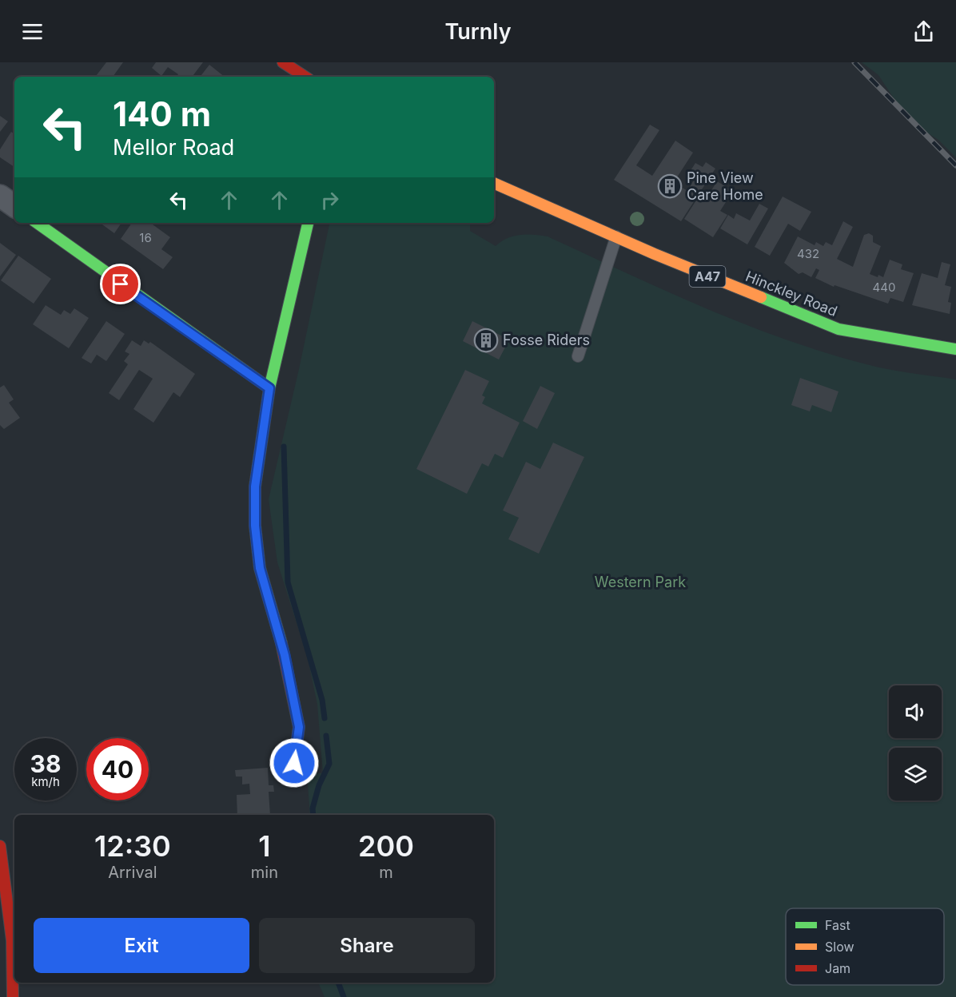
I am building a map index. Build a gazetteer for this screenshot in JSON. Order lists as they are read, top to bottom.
{
  "streets": {
    "street": ["A47", "Hinckley Road"]
  },
  "parks": ["Western Park"],
  "places": {
    "building": ["Pine View Care Home", "Fosse Riders"]
  },
  "house_numbers": ["16", "432", "440"],
  "legend": ["Fast", "Slow", "Jam"],
  "page": {
    "header": "Turnly",
    "turn": ["140 m", "Mellor Road"],
    "speed": "38 km/h",
    "limit": "40",
    "eta": [
      "12:30",
      "Arrival",
      "1",
      "min",
      "200",
      "m"
    ],
    "buttons": ["Exit", "Share"]
  }
}
